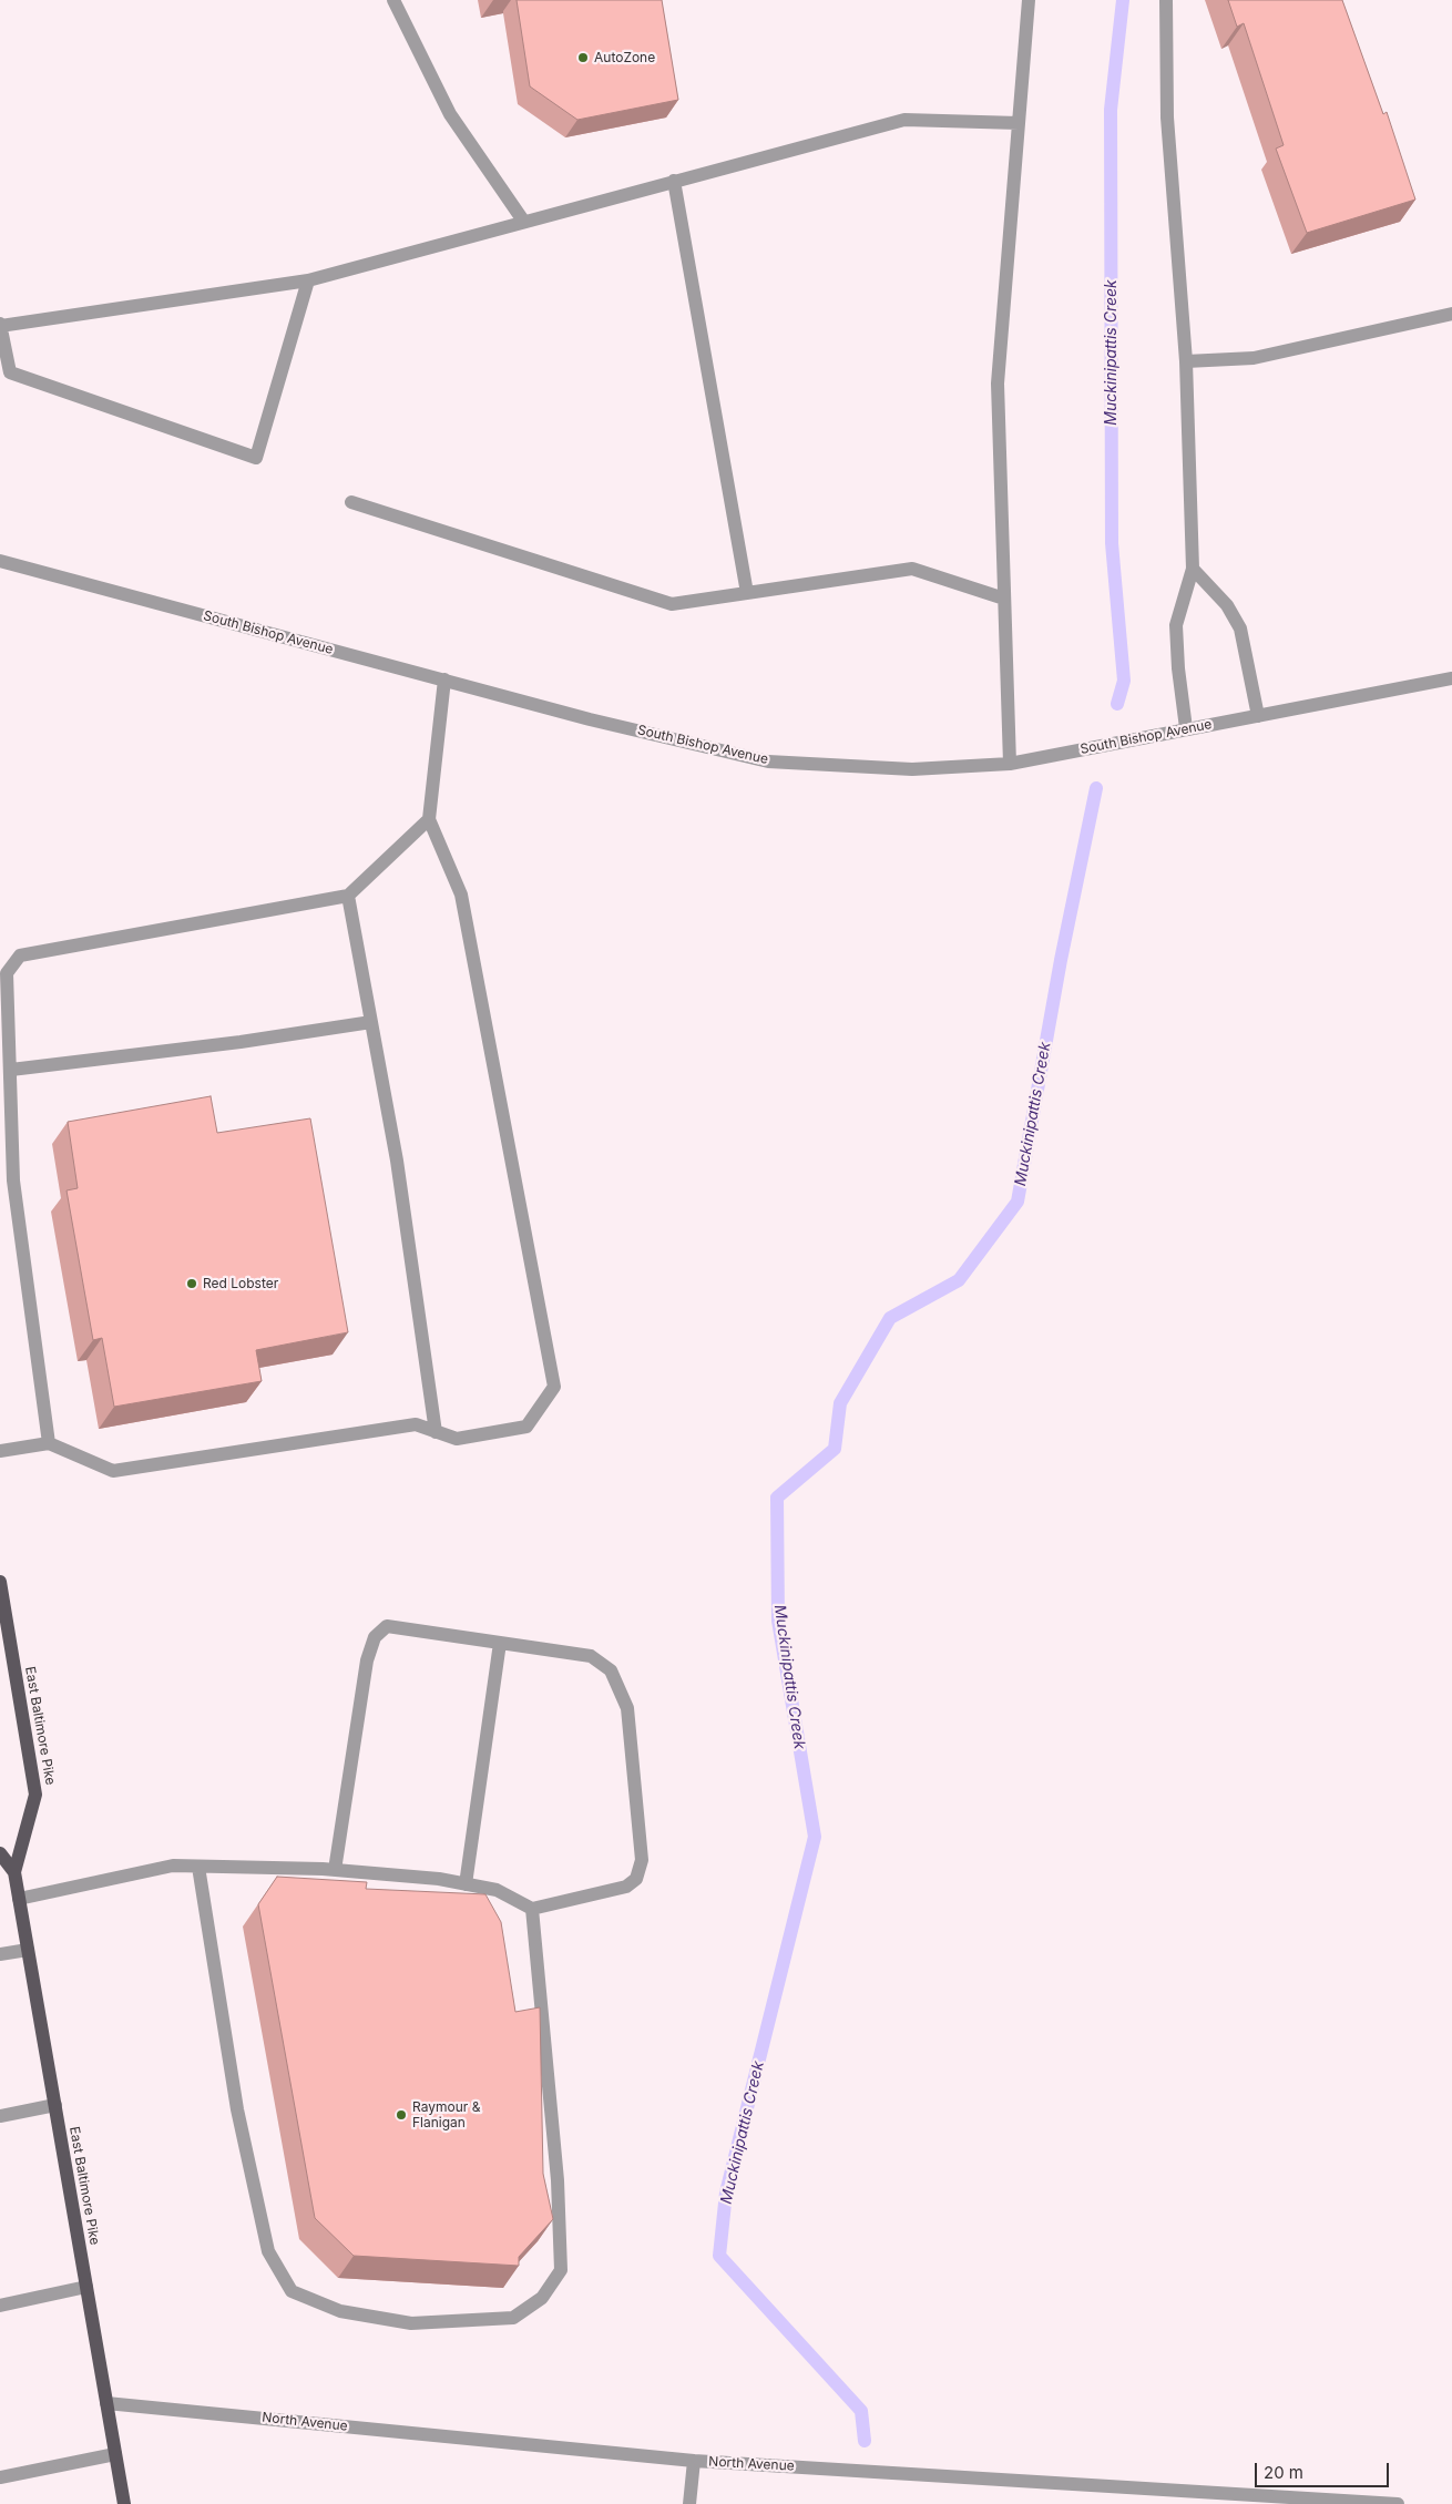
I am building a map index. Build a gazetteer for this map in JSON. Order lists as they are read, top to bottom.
{
  "streets": {
    "main road": ["East Baltimore Pike"],
    "street": ["South Bishop Avenue", "North Avenue"]
  },
  "crossings": [
    ["East Baltimore Pike", "North Avenue"]
  ],
  "water": ["Muckinipattis Creek"],
  "places": ["AutoZone", "Red Lobster", "Raymour & Flanigan"],
  "scale_bar": "20 m"
}
